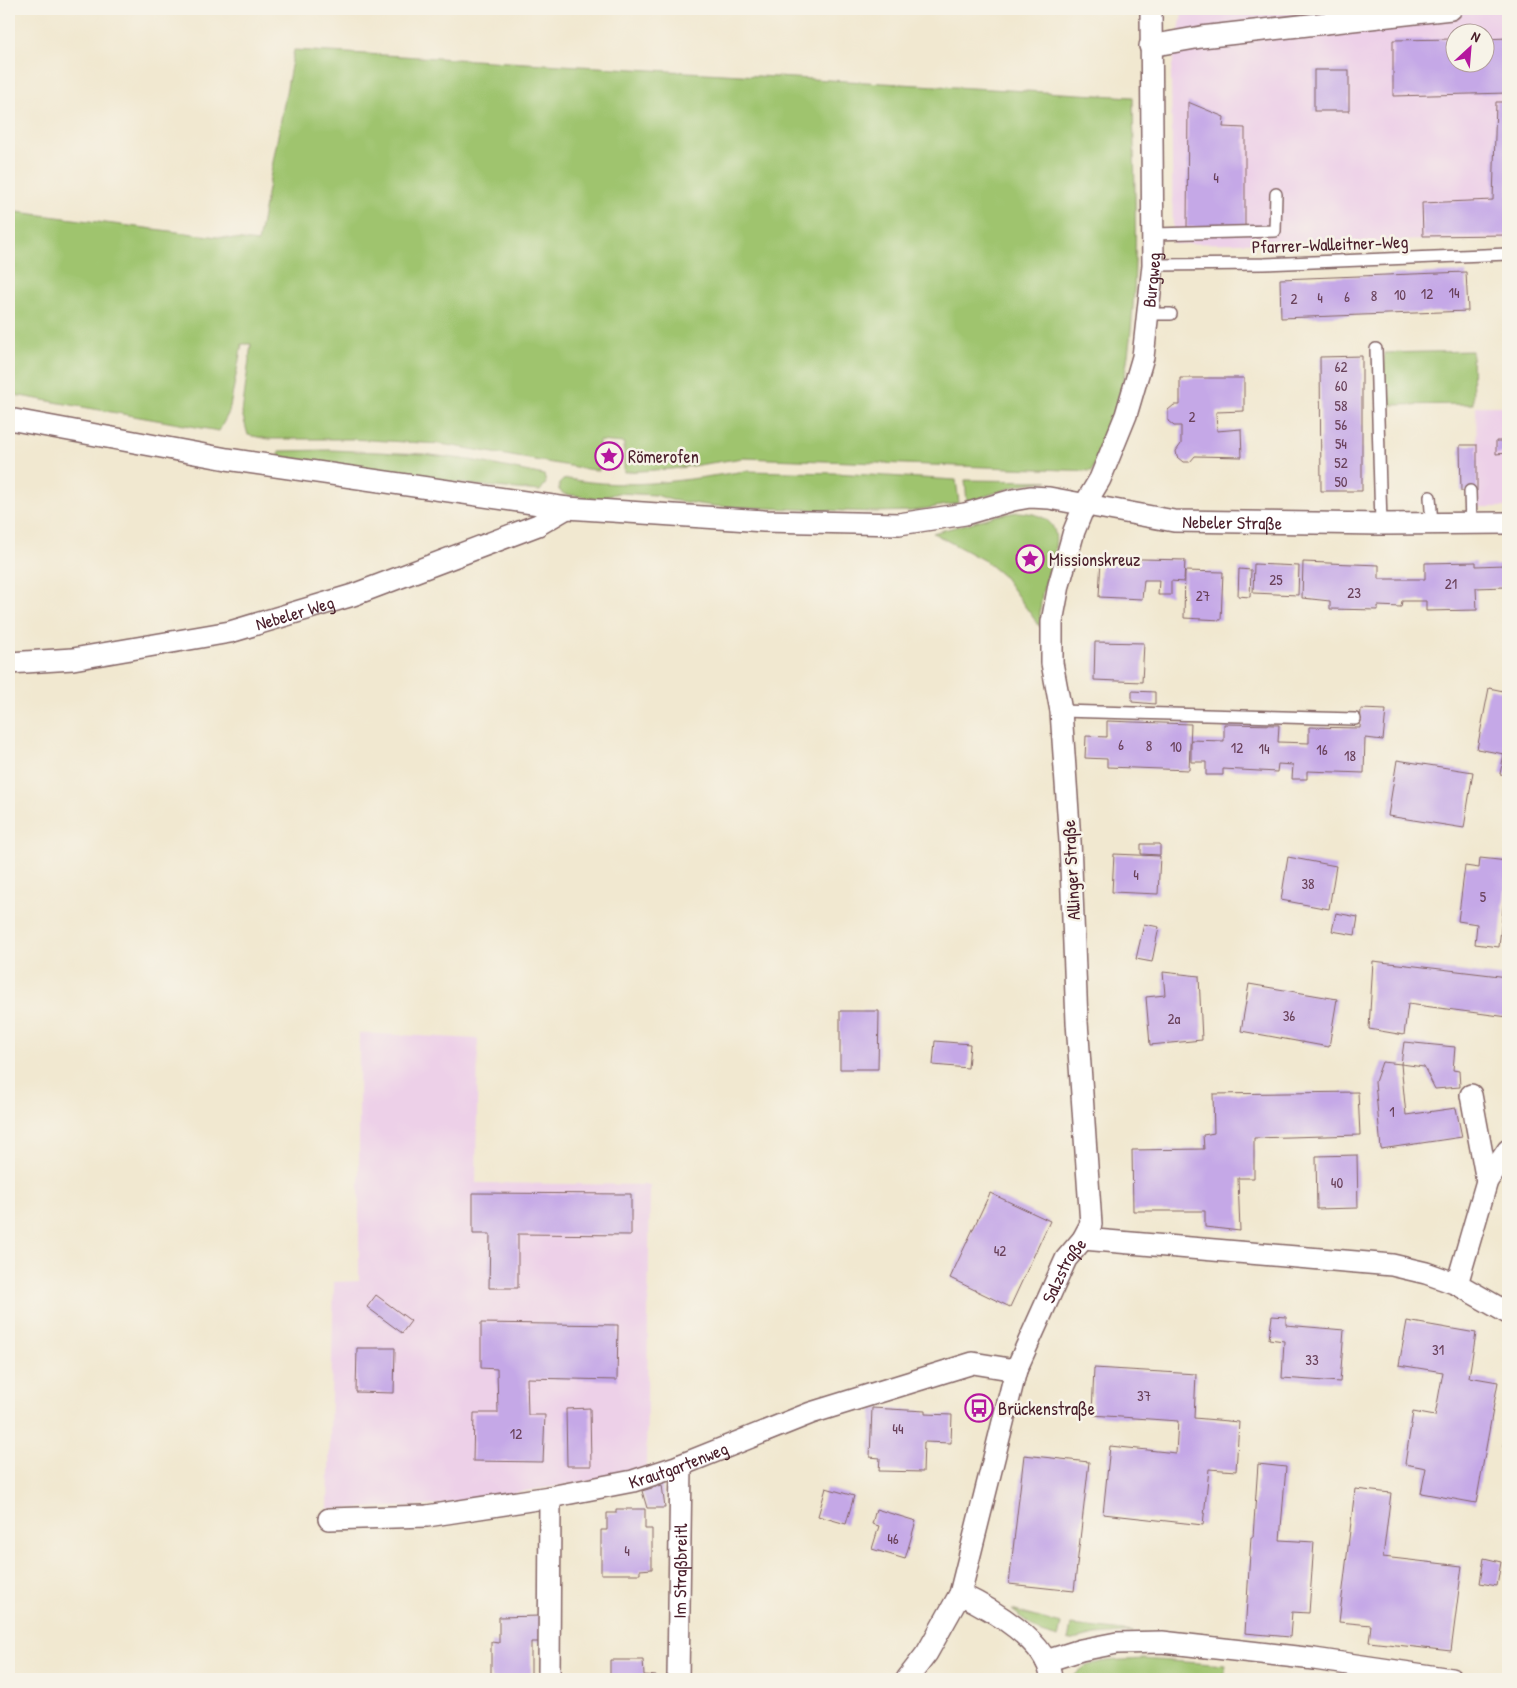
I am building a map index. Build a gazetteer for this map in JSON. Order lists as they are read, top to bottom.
{
  "streets": {
    "street": [
      "Burgweg",
      "Nebeler Straße",
      "Nebeler Weg",
      "Allinger Straße",
      "Salzstraße",
      "Krautgartenweg",
      "Im Straßbreitl"
    ],
    "lane": ["Pfarrer-Walleitner-Weg"]
  },
  "crossings": [
    ["Pfarrer-Walleitner-Weg", "Burgweg"],
    ["Burgweg", "Nebeler Straße"],
    ["Burgweg", "Allinger Straße"],
    ["Nebeler Straße", "Nebeler Weg"],
    ["Nebeler Straße", "Allinger Straße"],
    ["Allinger Straße", "Salzstraße"],
    ["Salzstraße", "Krautgartenweg"],
    ["Krautgartenweg", "Im Straßbreitl"]
  ],
  "places": {
    "place": ["Römerofen", "Missionskreuz"],
    "bus stop": ["Brückenstraße"]
  },
  "house_numbers": [
    "4",
    "14",
    "12",
    "10",
    "8",
    "6",
    "4",
    "2",
    "62",
    "60",
    "58",
    "2",
    "56",
    "54",
    "52",
    "50",
    "25",
    "21",
    "23",
    "27",
    "6",
    "8",
    "10",
    "12",
    "14",
    "16",
    "18",
    "4",
    "38",
    "5",
    "36",
    "2a",
    "1",
    "40",
    "42",
    "31",
    "33",
    "37",
    "44",
    "12",
    "46",
    "4"
  ],
  "north": "top right"
}
